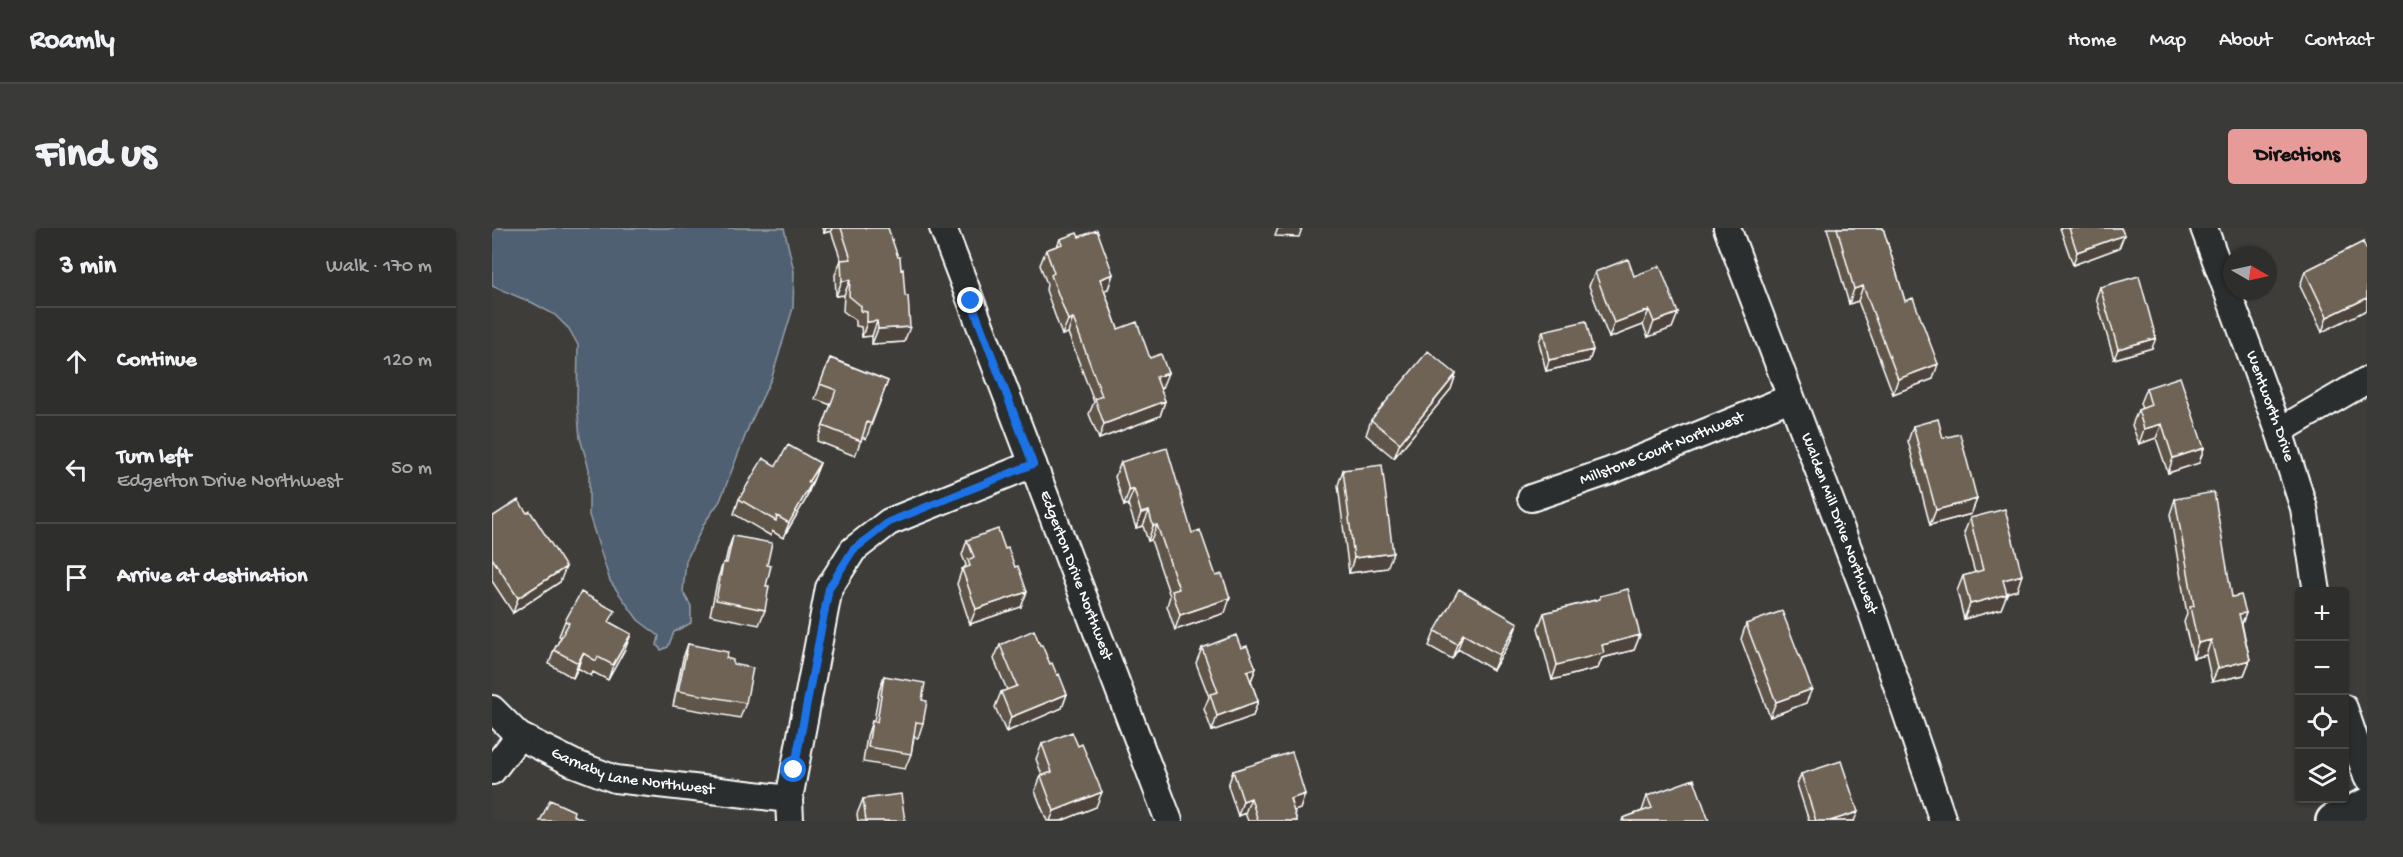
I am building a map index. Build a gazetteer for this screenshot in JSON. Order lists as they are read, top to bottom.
{
  "streets": {
    "street": [
      "Wentworth Drive",
      "Millstone Court Northwest",
      "Walden Mill Drive Northwest",
      "Edgerton Drive Northwest",
      "Garnaby Lane Northwest"
    ]
  },
  "crossings": [
    ["Millstone Court Northwest", "Walden Mill Drive Northwest"]
  ],
  "north": "right",
  "page": {
    "header": "Roamly",
    "nav": [
      "Home",
      "Map",
      "About",
      "Contact"
    ],
    "buttons": "Directions",
    "title": "Find us",
    "heading": ["3 min", "Walk · 170 m"],
    "list": [
      ["Continue", "120 m"],
      ["Turn left", "Edgerton Drive Northwest", "50 m"],
      "Arrive at destination"
    ],
    "map_buttons": ["+", "−"]
  }
}
